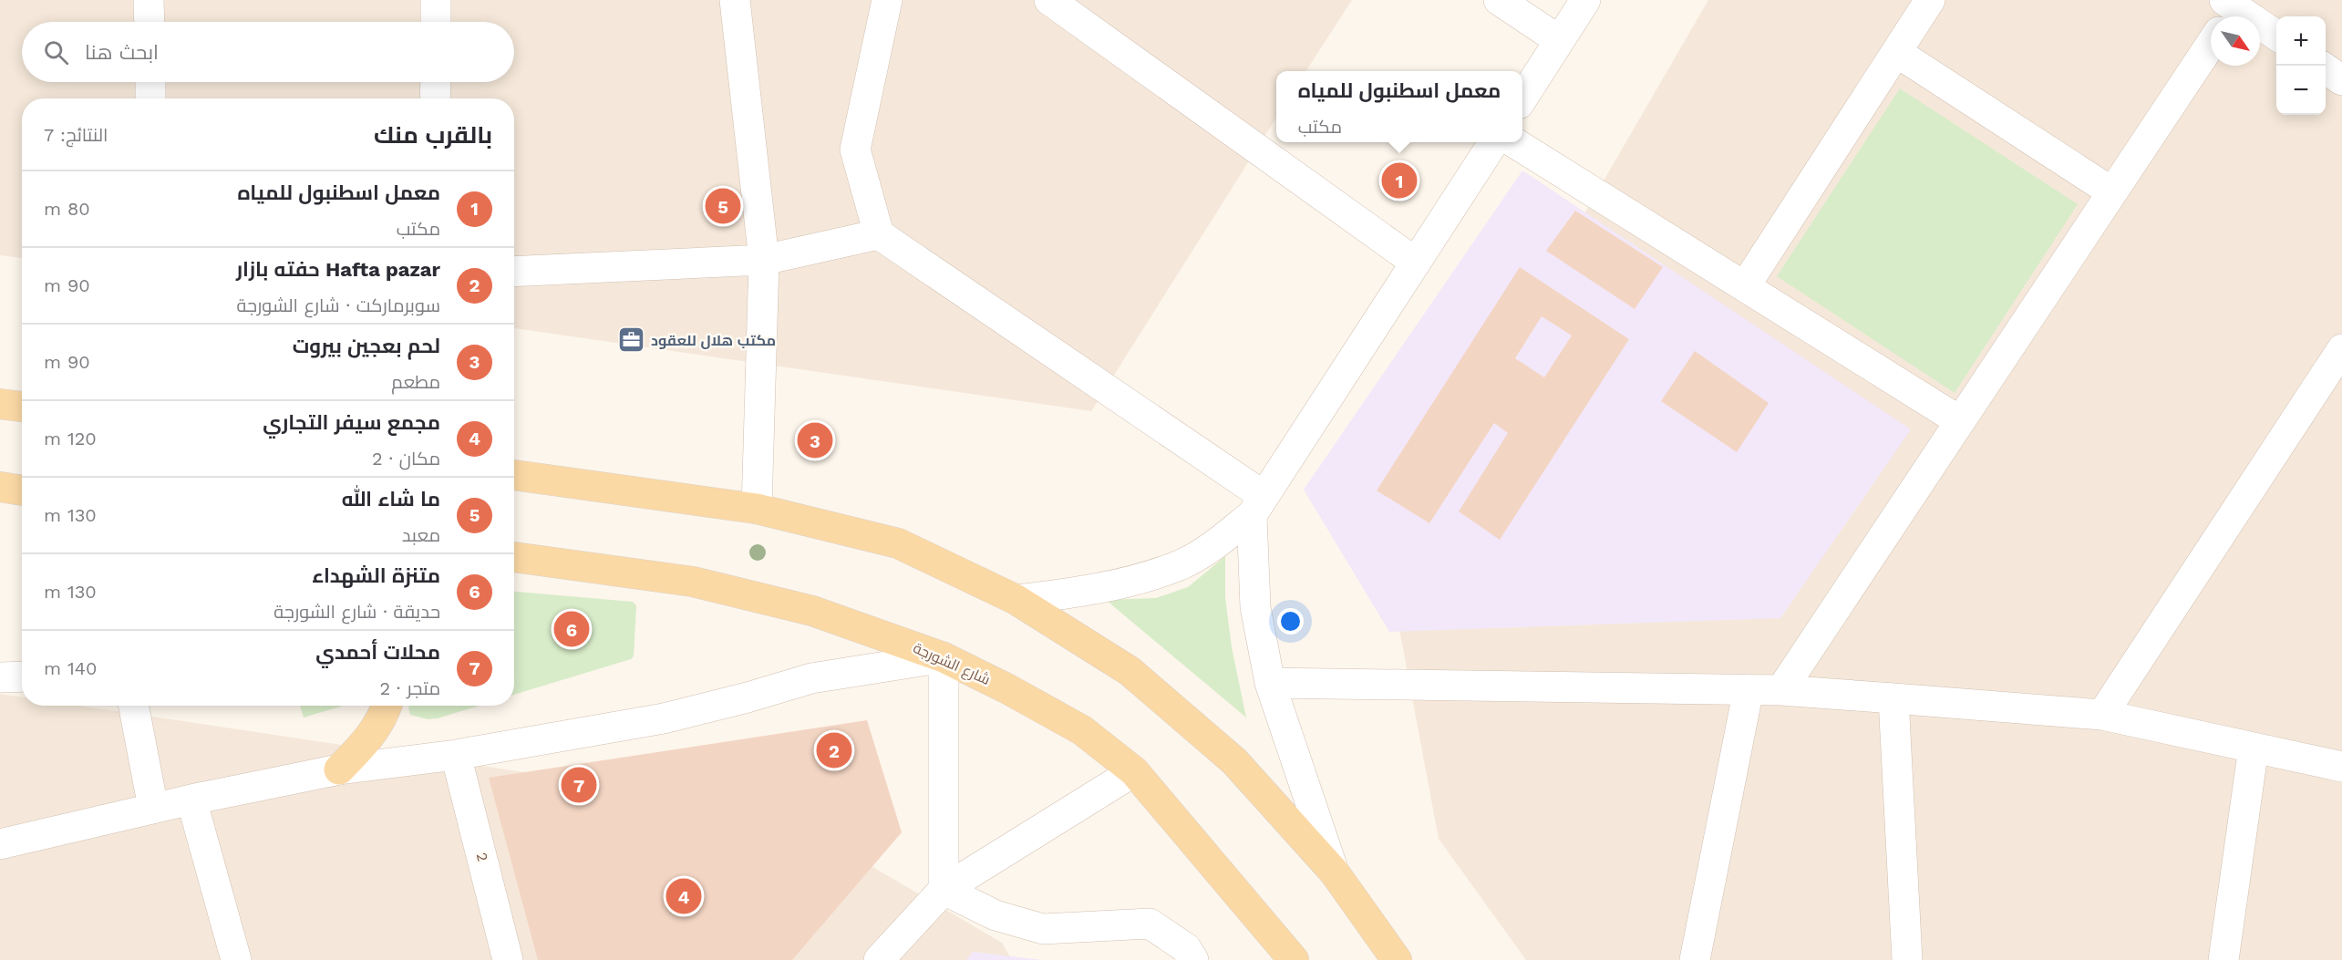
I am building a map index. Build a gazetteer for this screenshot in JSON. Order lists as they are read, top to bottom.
{
  "streets": {
    "main road": ["شارع الشورجة"],
    "street": ["2"]
  },
  "places": {
    "office": ["مكتب هلال للعقود"]
  },
  "north": "bottom right",
  "page": {
    "map_buttons": ["+", "−"],
    "search": "ابحث هنا",
    "popup": ["معمل اسطنبول للمياه", "مكتب"],
    "heading": ["بالقرب منك", "النتائج: 7"],
    "pins": [
      "1",
      "5",
      "3",
      "6",
      "2",
      "7",
      "4"
    ],
    "list": [
      {
        "mark": "1",
        "name": "معمل اسطنبول للمياه",
        "note": "مكتب",
        "value": "80 m"
      },
      {
        "mark": "2",
        "name": "Hafta pazar حفته بازار",
        "note": "سوبرماركت · شارع الشورجة",
        "value": "90 m"
      },
      {
        "mark": "3",
        "name": "لحم بعجين بيروت",
        "note": "مطعم",
        "value": "90 m"
      },
      {
        "mark": "4",
        "name": "مجمع سيفر التجاري",
        "note": "مكان · 2",
        "value": "120 m"
      },
      {
        "mark": "5",
        "name": "ما شاء الله",
        "note": "معبد",
        "value": "130 m"
      },
      {
        "mark": "6",
        "name": "متنزة الشهداء",
        "note": "حديقة · شارع الشورجة",
        "value": "130 m"
      },
      {
        "mark": "7",
        "name": "محلات أحمدي",
        "note": "متجر · 2",
        "value": "140 m"
      }
    ]
  }
}
